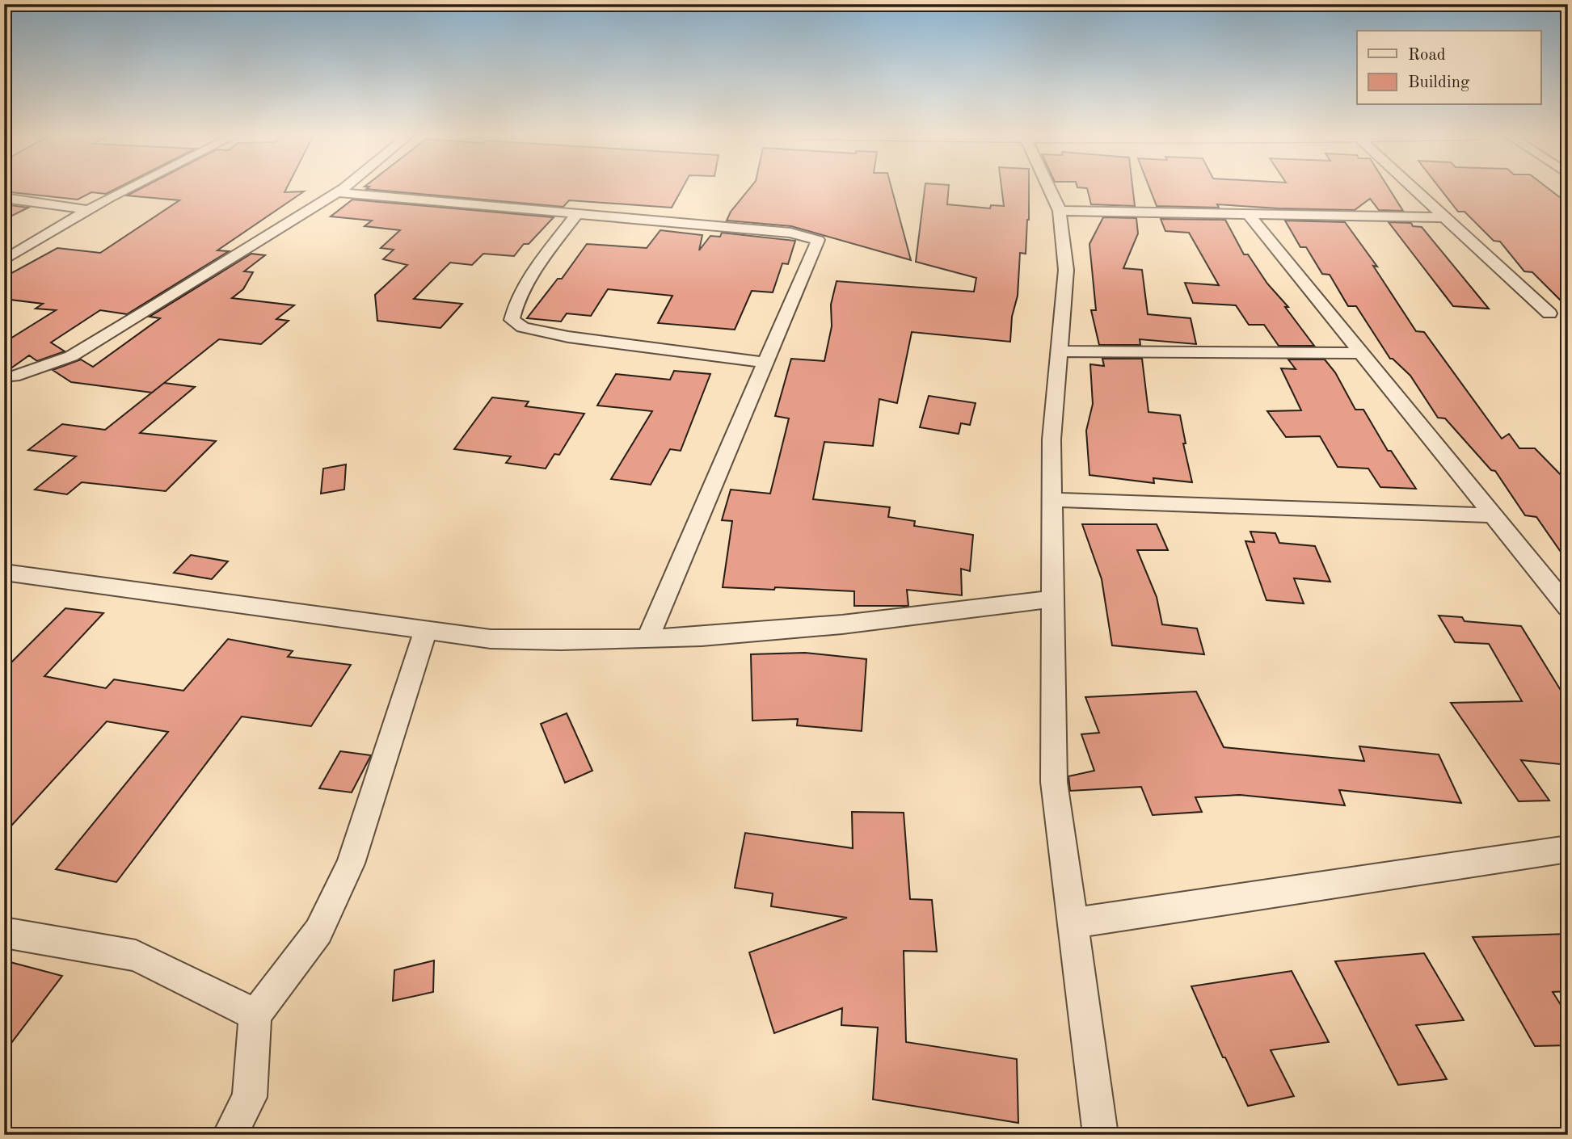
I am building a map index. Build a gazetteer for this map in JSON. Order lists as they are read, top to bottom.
{
  "legend": ["Road", "Building"]
}
